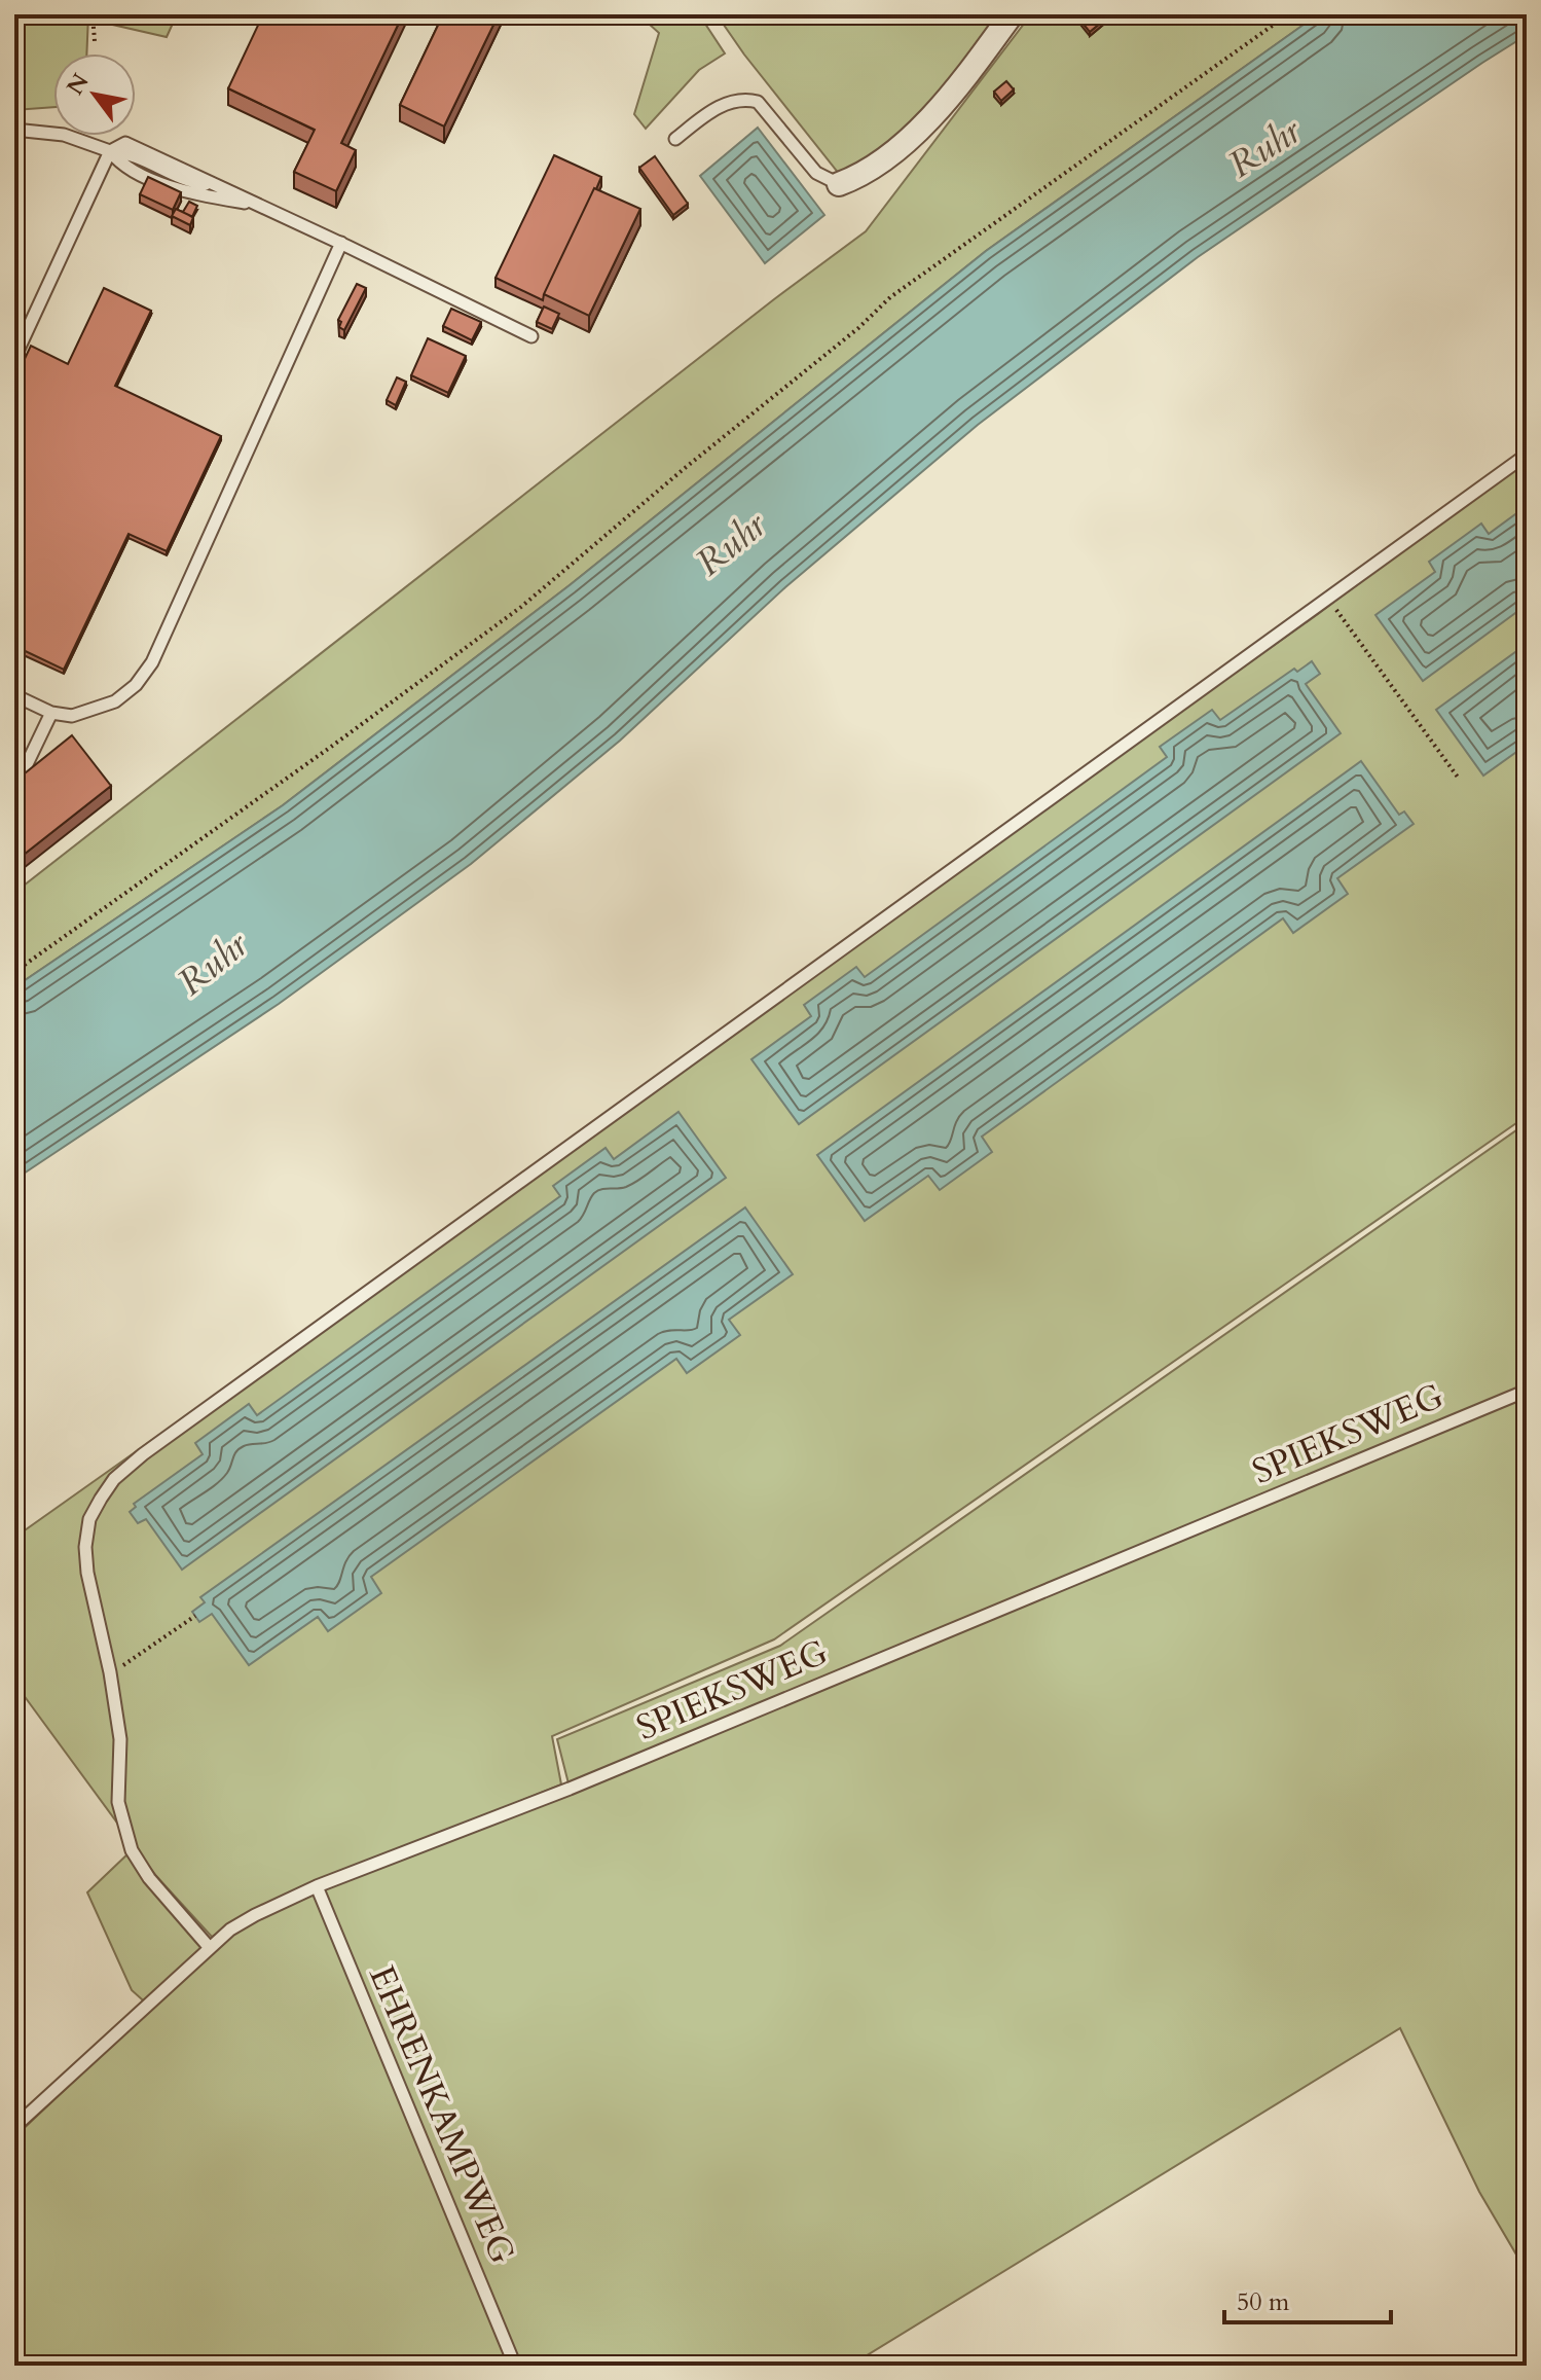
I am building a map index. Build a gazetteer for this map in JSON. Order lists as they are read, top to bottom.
{
  "streets": {
    "lane": ["SPIEKSWEG", "EHRENKAMPWEG"]
  },
  "crossings": [
    ["SPIEKSWEG", "EHRENKAMPWEG"]
  ],
  "water": ["Ruhr"],
  "scale_bar": "50 m",
  "north": "top left"
}
